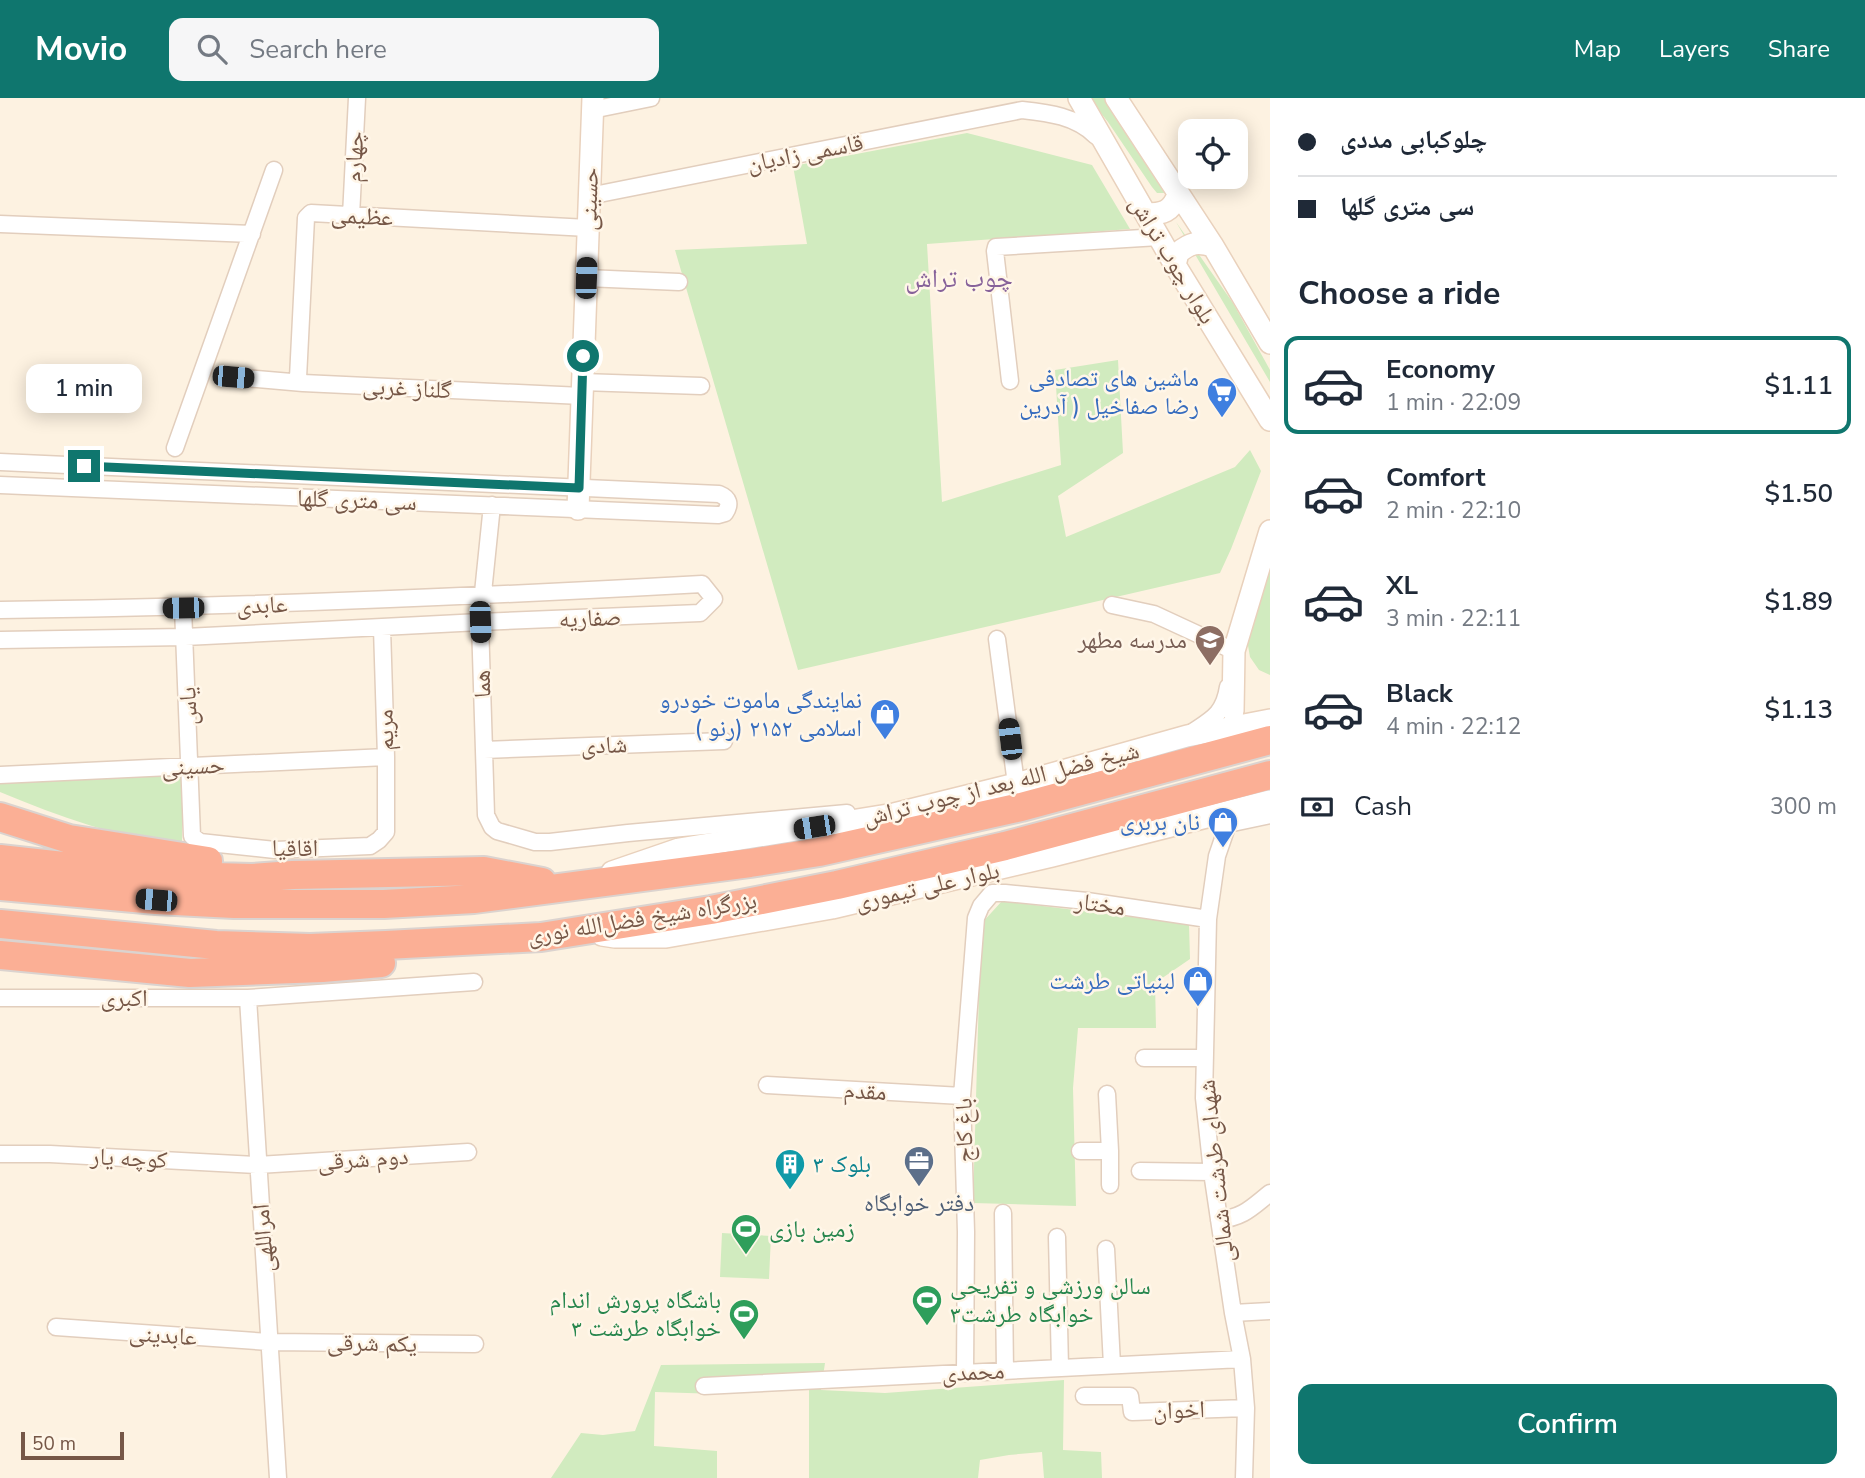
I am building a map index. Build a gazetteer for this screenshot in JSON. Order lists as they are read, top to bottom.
{
  "streets": {
    "highway": ["بزرگراه شیخ فضل‌الله نوری"],
    "main road": [
      "حسینی",
      "بلوار چوب‌ تراش",
      "شیخ فضل الله بعد از چوب تراش",
      "بلوار علی تیموری"
    ],
    "street": [
      "قاسمی زادیان",
      "چهارم",
      "عظیمی",
      "گلناز غربی",
      "سی متری گلها",
      "عابدی",
      "صفاریه",
      "هما",
      "یاس",
      "مریم",
      "شادی",
      "اقاقیا",
      "مختار",
      "اکبری",
      "مقدم",
      "باغ کاج",
      "کوچه یار",
      "دوم شرقی",
      "شهدای طرشت شمالی",
      "امراللهی",
      "عابدینی",
      "یکم شرقی",
      "محمدی",
      "اخوان"
    ]
  },
  "crossings": [
    ["قاسمی زادیان", "حسینی"],
    ["قاسمی زادیان", "بلوار چوب‌ تراش"],
    ["چهارم", "عظیمی"],
    ["حسینی", "عظیمی"],
    ["حسینی", "گلناز غربی"],
    ["حسینی", "سی متری گلها"],
    ["حسینی", "یاس"],
    ["حسینی", "مریم"],
    ["عظیمی", "گلناز غربی"],
    ["سی متری گلها", "هما"],
    ["عابدی", "صفاریه"],
    ["عابدی", "هما"],
    ["عابدی", "یاس"],
    ["عابدی", "مریم"],
    ["صفاریه", "هما"],
    ["هما", "شادی"],
    ["هما", "شیخ فضل الله بعد از چوب تراش"],
    ["یاس", "اقاقیا"],
    ["مریم", "اقاقیا"],
    ["شیخ فضل الله بعد از چوب تراش", "بزرگراه شیخ فضل‌الله نوری"],
    ["بلوار علی تیموری", "بزرگراه شیخ فضل‌الله نوری"],
    ["مختار", "باغ کاج"],
    ["مختار", "شهدای طرشت شمالی"],
    ["اکبری", "امراللهی"],
    ["مقدم", "باغ کاج"],
    ["باغ کاج", "محمدی"],
    ["کوچه یار", "دوم شرقی"],
    ["کوچه یار", "امراللهی"],
    ["دوم شرقی", "امراللهی"],
    ["شهدای طرشت شمالی", "محمدی"],
    ["شهدای طرشت شمالی", "اخوان"],
    ["امراللهی", "عابدینی"],
    ["امراللهی", "یکم شرقی"],
    ["عابدینی", "یکم شرقی"]
  ],
  "districts": ["چوب تراش"],
  "places": {
    "supermarket": ["ماشین های تصادفی رضا صفاخیل ( آدرین"],
    "school or university": ["مدرسه مطهر"],
    "shop": ["نمایندگی ماموت خودرو ( رنو) اسلامی ۲۱۵۲", "نان بربری", "لبنیاتی طرشت"],
    "office": ["دفتر خوابگاه"],
    "building": ["بلوک ۳"],
    "sports": ["زمین بازی", "سالن ورزشی و تفریحی خوابگاه طرشت۳", "باشگاه پرورش اندام خوابگاه طرشت ۳"]
  },
  "scale_bar": "50 m",
  "page": {
    "header": "Movio",
    "search": "Search here",
    "nav": ["Map", "Layers", "Share"],
    "banner": ["چلوکبابی مددی", "سی متری گلها"],
    "heading": "Choose a ride",
    "list": [
      {
        "name": "Economy",
        "note": "1 min · 22:09",
        "value": "$1.11"
      },
      {
        "name": "Comfort",
        "note": "2 min · 22:10",
        "value": "$1.50"
      },
      {
        "name": "XL",
        "note": "3 min · 22:11",
        "value": "$1.89"
      },
      {
        "name": "Black",
        "note": "4 min · 22:12",
        "value": "$1.13"
      }
    ],
    "bubble": "1 min",
    "pay": ["Cash", "300 m"],
    "buttons": "Confirm",
    "scale": "50 m"
  }
}
